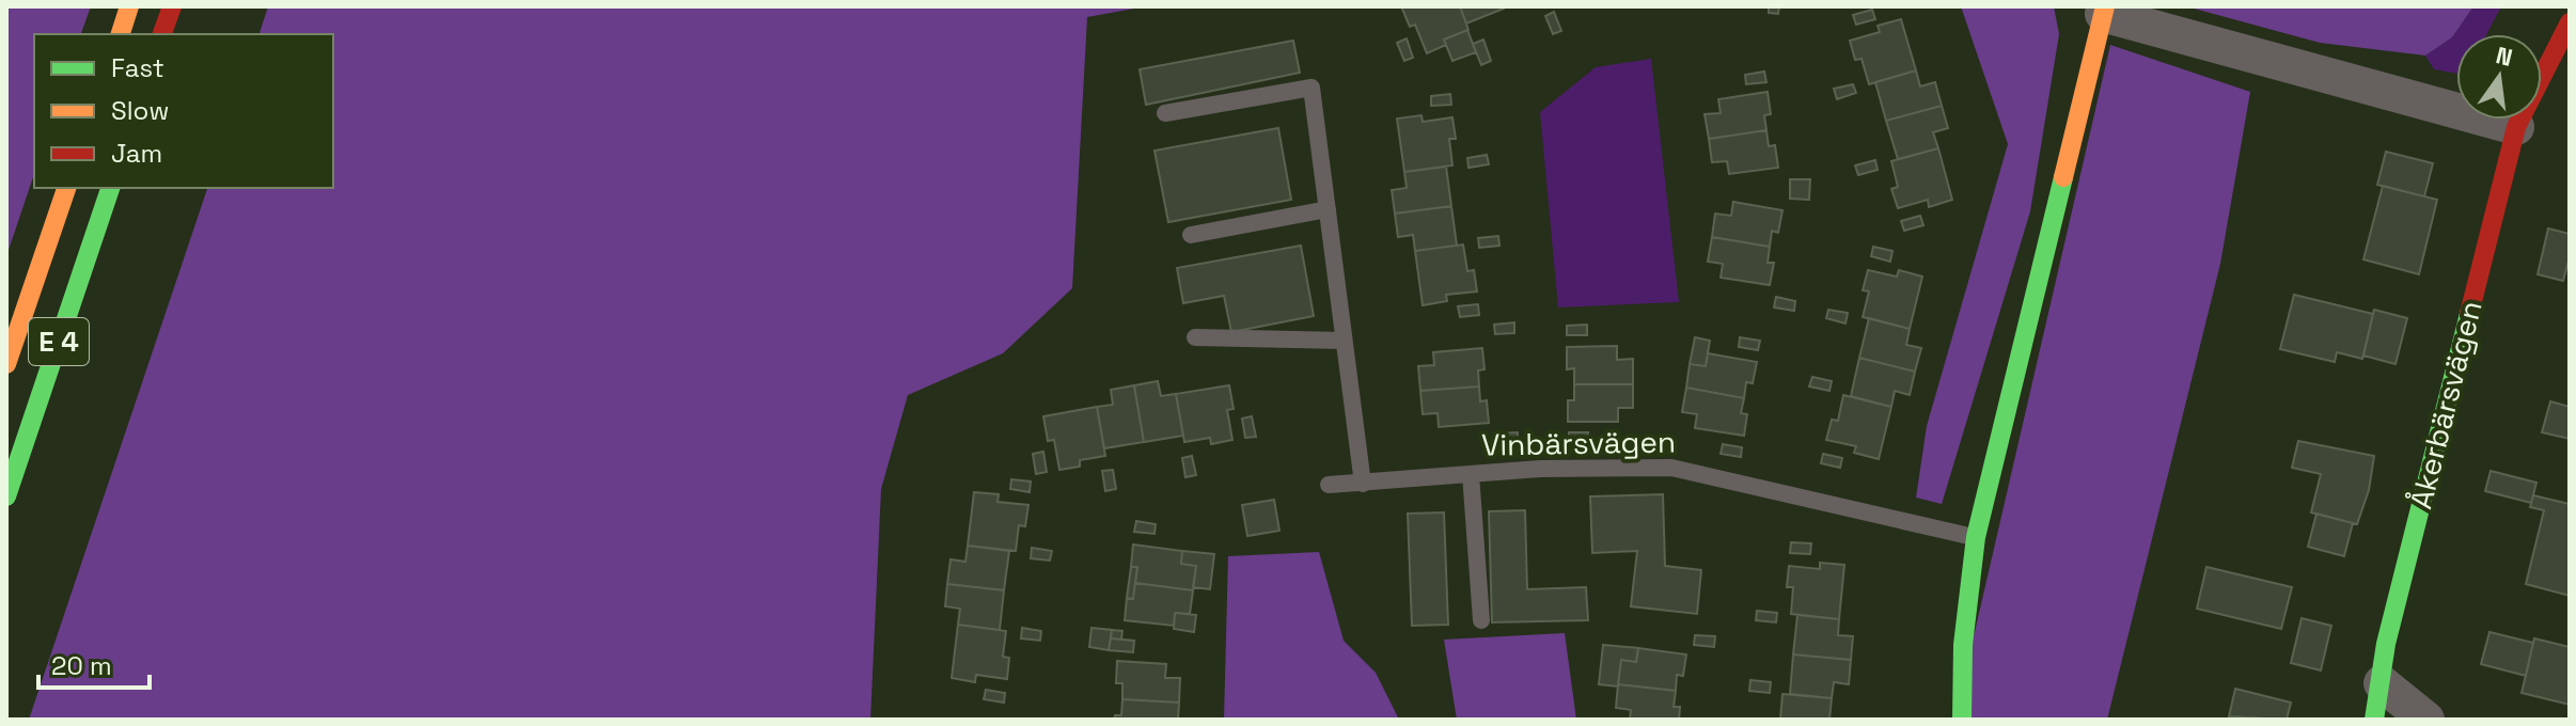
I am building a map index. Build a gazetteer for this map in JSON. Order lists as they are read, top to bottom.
{
  "streets": {
    "main road": ["E 4", "Åkerbärsvägen"],
    "lane": ["Vinbärsvägen"]
  },
  "legend": ["Fast", "Slow", "Jam"],
  "scale_bar": "20 m",
  "north": "top"
}
